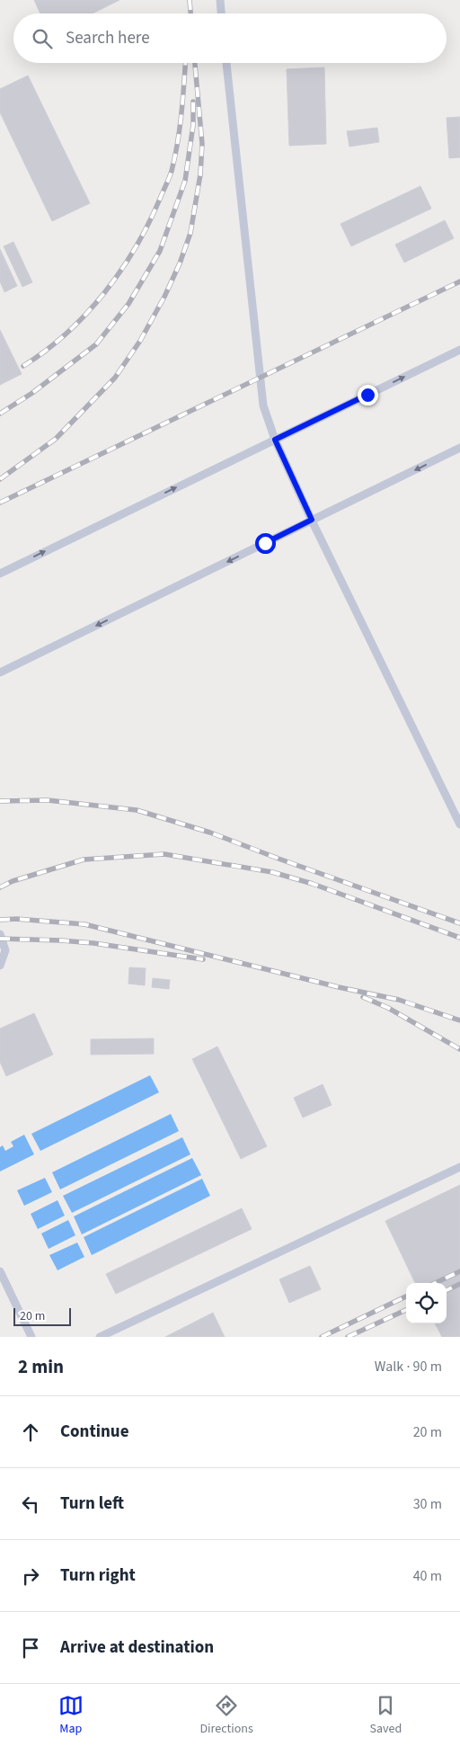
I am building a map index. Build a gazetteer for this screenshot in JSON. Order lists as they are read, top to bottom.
{
  "scale_bar": "20 m",
  "page": {
    "search": "Search here",
    "scale": "20 m",
    "heading": ["2 min", "Walk · 90 m"],
    "list": [
      ["Continue", "20 m"],
      ["Turn left", "30 m"],
      ["Turn right", "40 m"],
      "Arrive at destination"
    ],
    "nav": ["Map", "Directions", "Saved"]
  }
}
